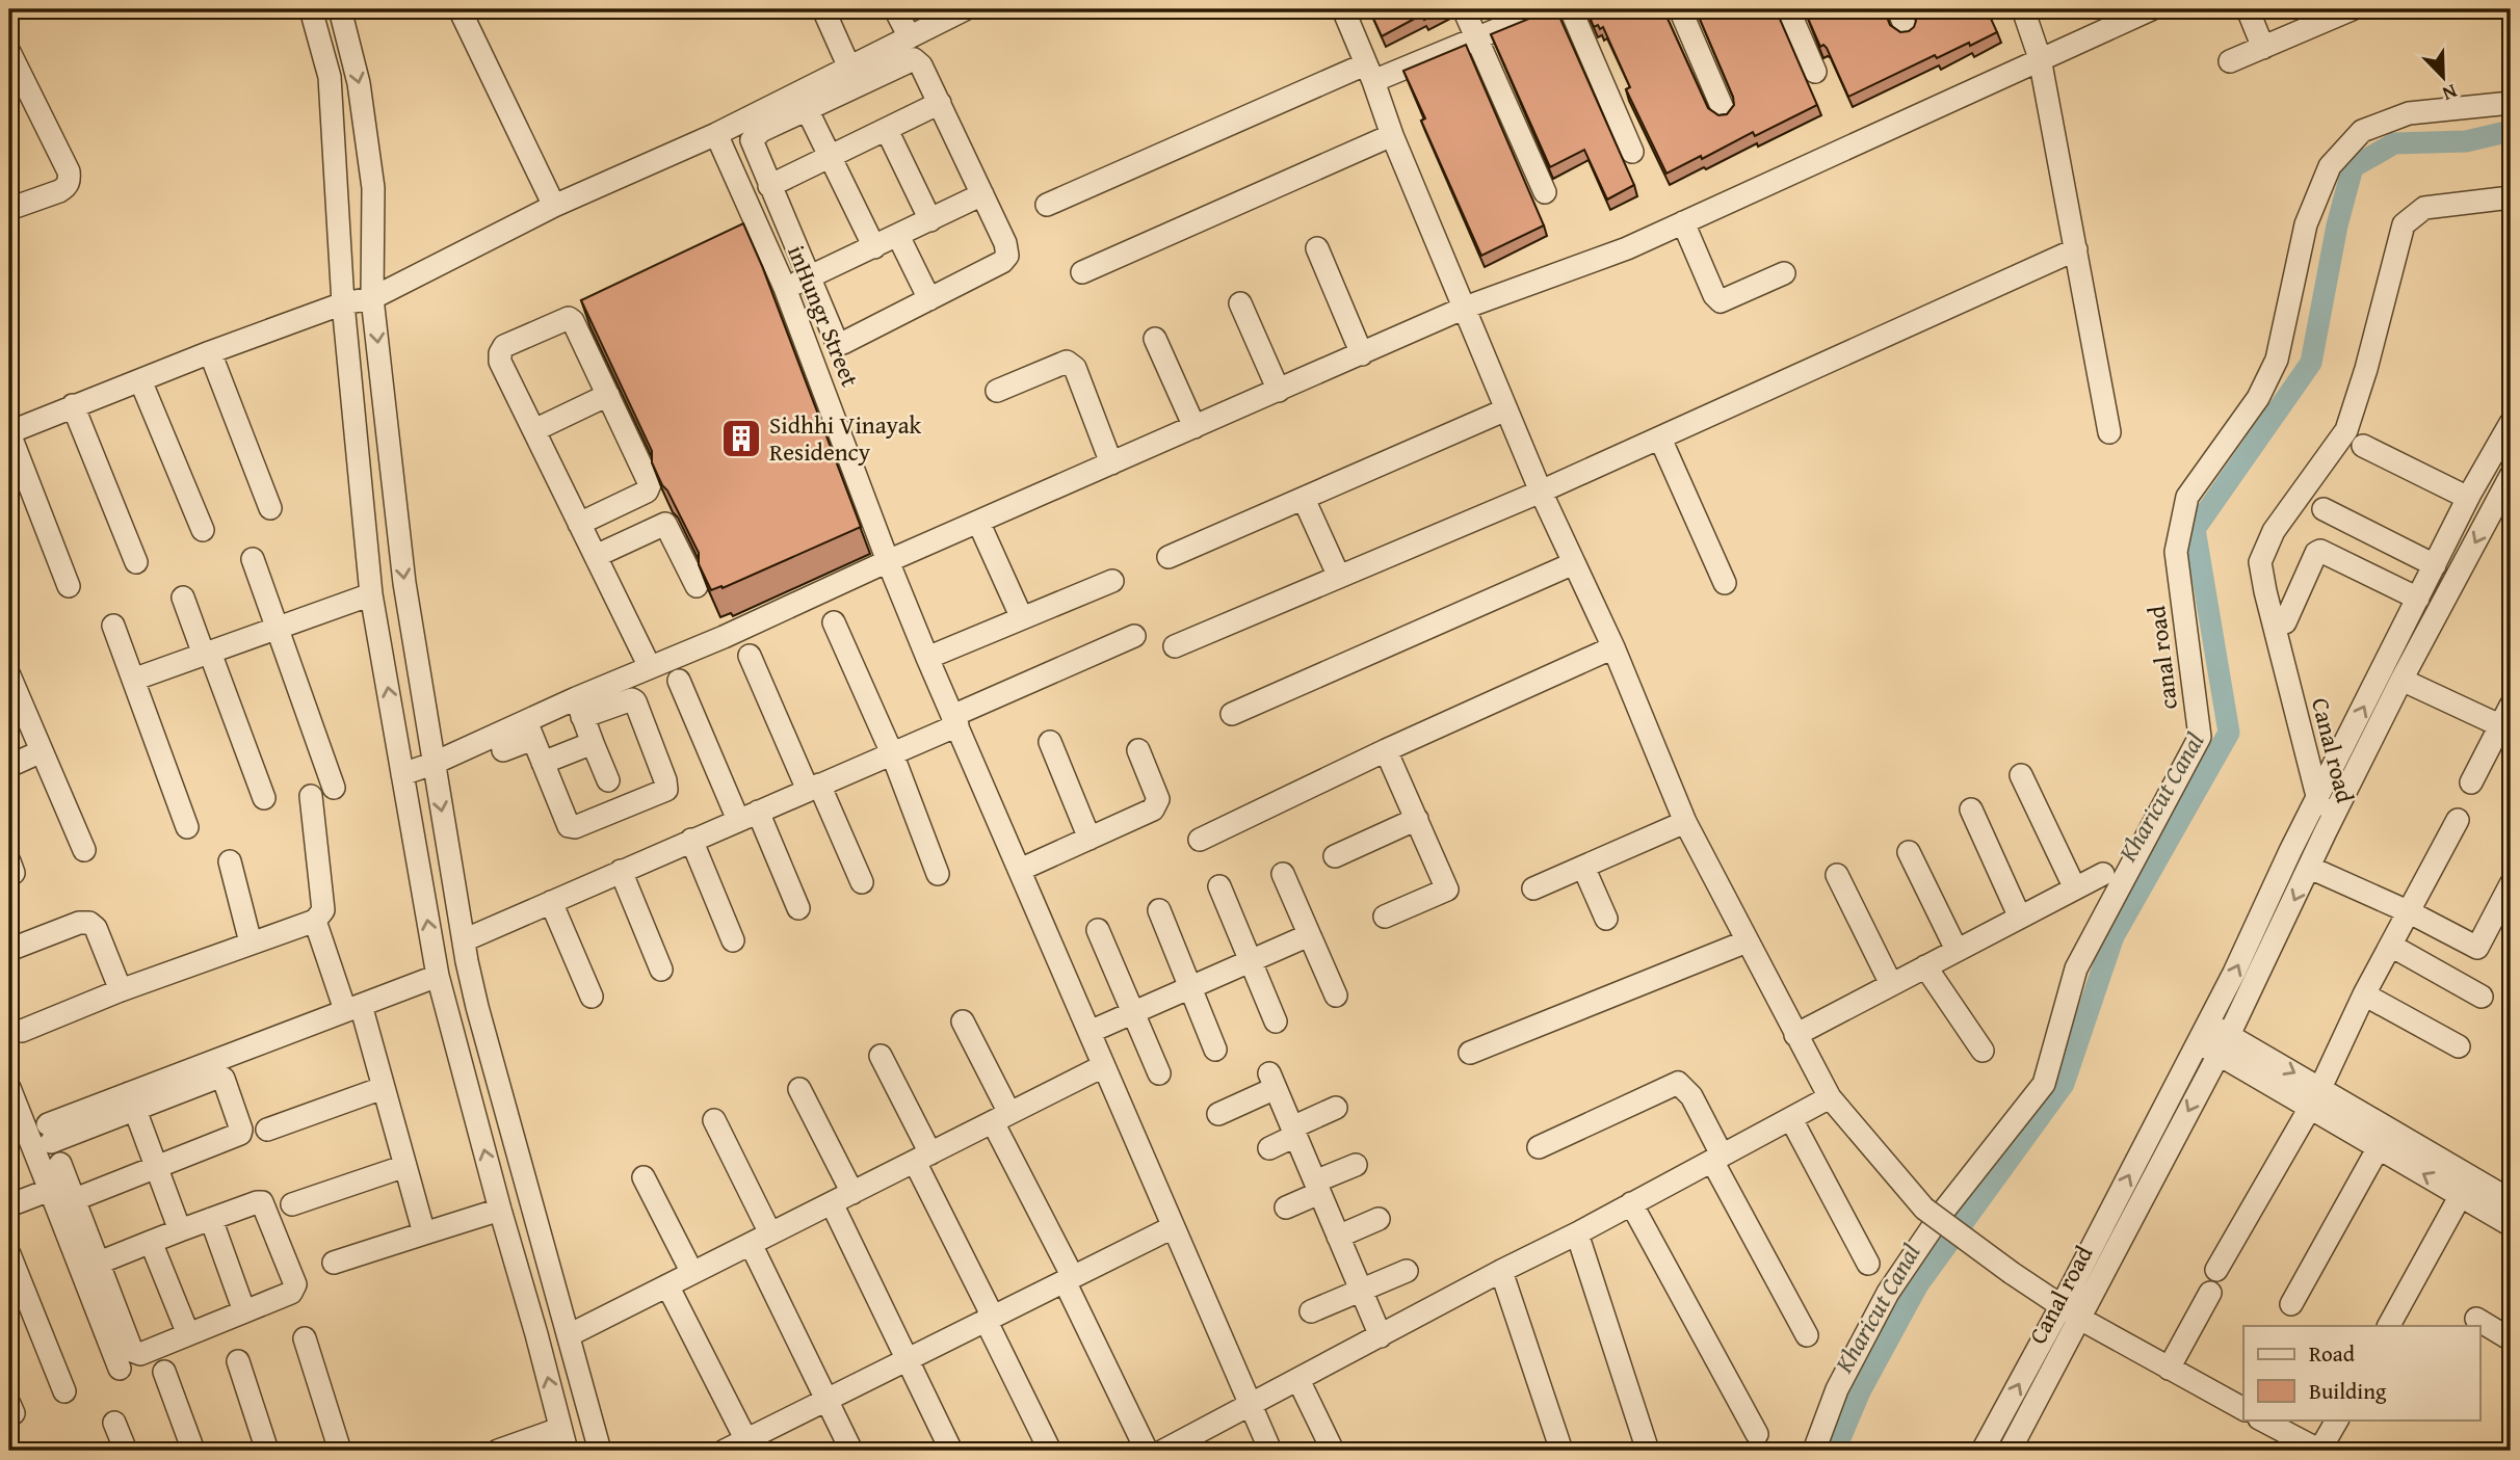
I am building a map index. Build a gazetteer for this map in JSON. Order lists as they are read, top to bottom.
{
  "streets": {
    "street": ["inHungr Street", "canal road", "Canal road"]
  },
  "water": ["Kharicut Canal"],
  "places": {
    "building": ["Sidhhi Vinayak Residency"]
  },
  "legend": ["Road", "Building"],
  "north": "bottom right"
}
